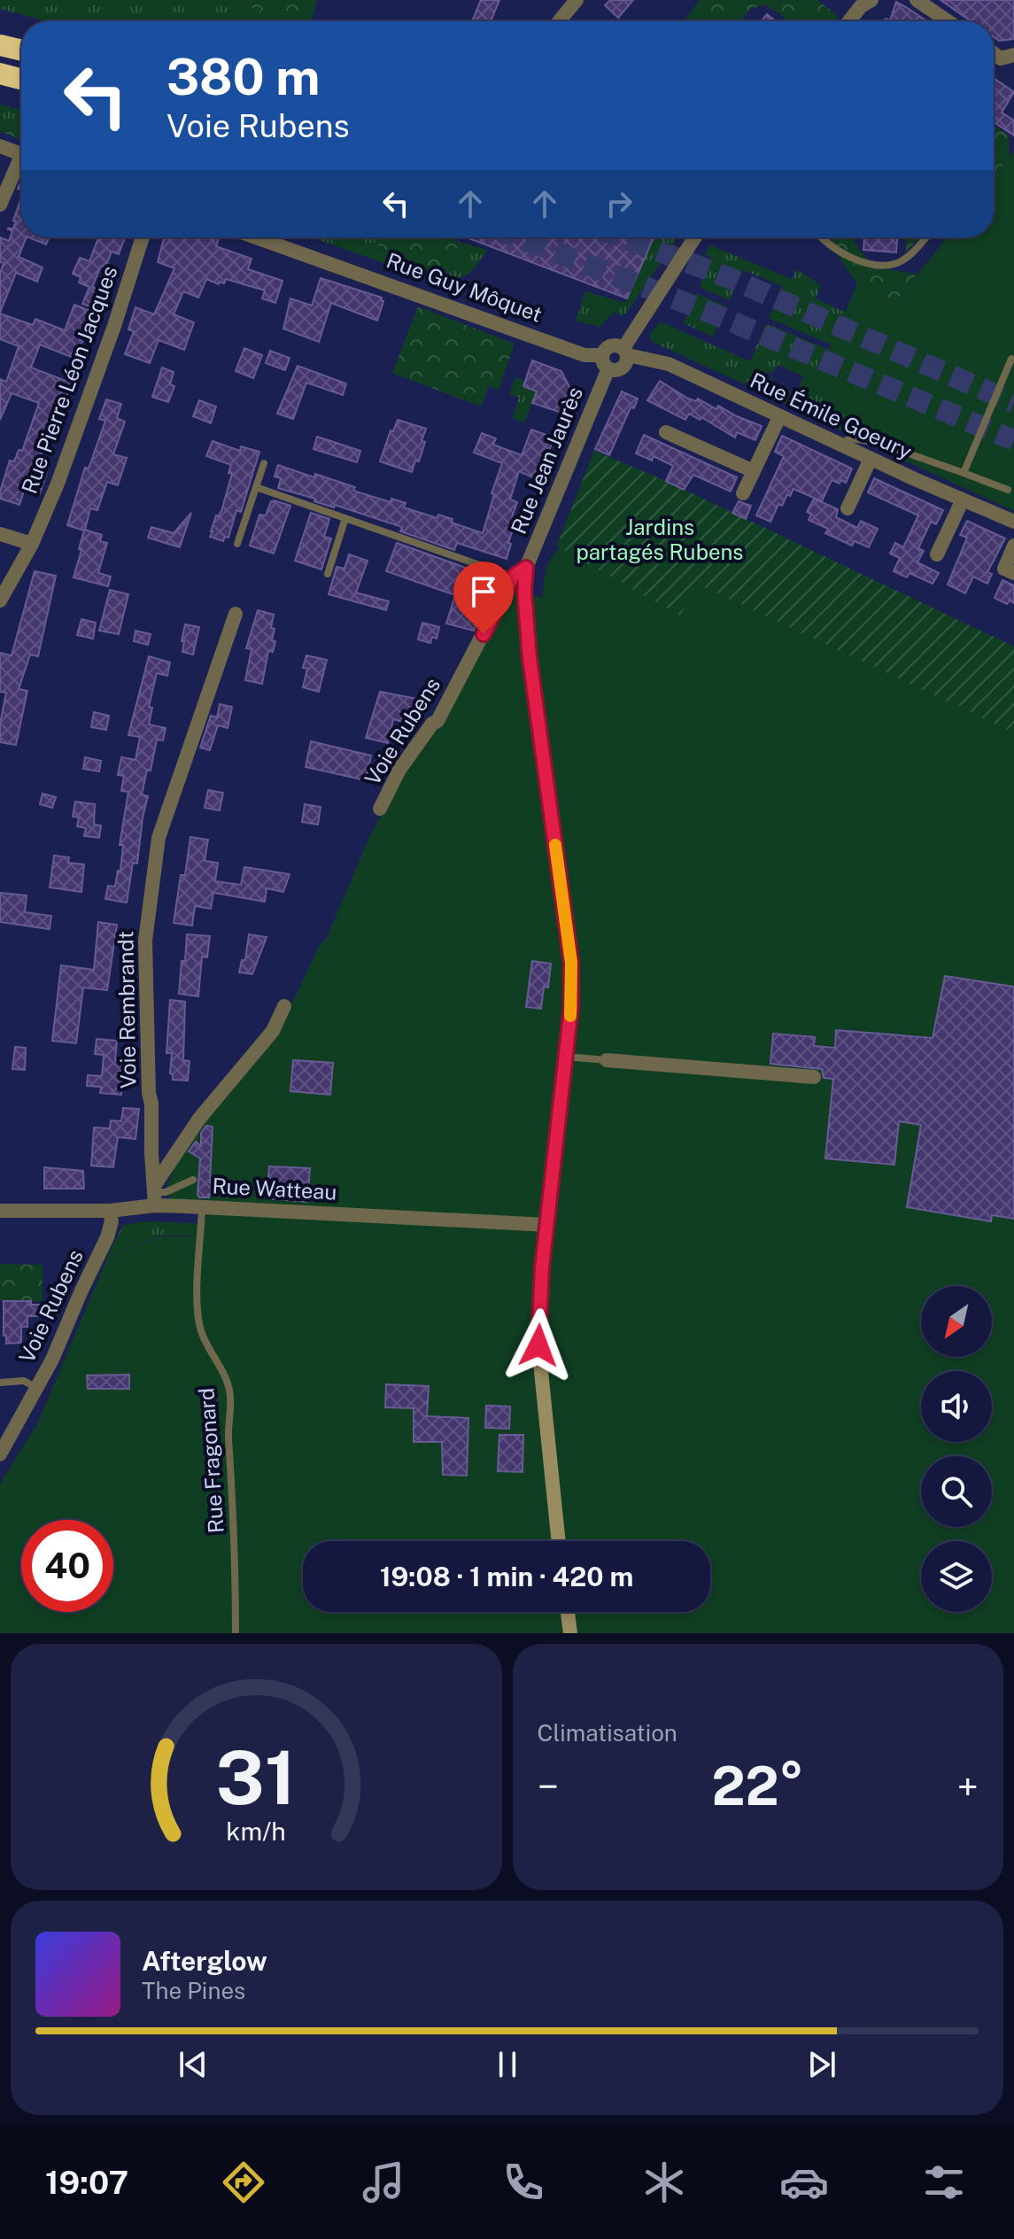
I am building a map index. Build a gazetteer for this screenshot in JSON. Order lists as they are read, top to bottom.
{
  "streets": {
    "street": [
      "Rue Guy Môquet",
      "Rue Pierre Léon Jacques",
      "Rue Émile Goeury",
      "Rue Jean Jaurès",
      "Voie Rubens",
      "Voie Rembrandt",
      "Rue Watteau"
    ],
    "lane": ["Rue Fragonard"]
  },
  "crossings": [
    ["Rue Guy Môquet", "Rue Jean Jaurès"],
    ["Rue Jean Jaurès", "Voie Rubens"],
    ["Voie Rubens", "Rue Watteau"],
    ["Voie Rembrandt", "Rue Watteau"],
    ["Rue Watteau", "Rue Fragonard"]
  ],
  "parks": ["Jardins partagés Rubens"],
  "north": "bottom left",
  "page": {
    "turn": ["380 m", "Voie Rubens"],
    "limit": "40",
    "trip": "19:08 · 1 min · 420 m",
    "tile": "Climatisation",
    "heat": ["−", "22°", "+"],
    "song": ["Afterglow", "The Pines"],
    "tabs": "19:07",
    "gauge": ["31", "km/h"]
  }
}
